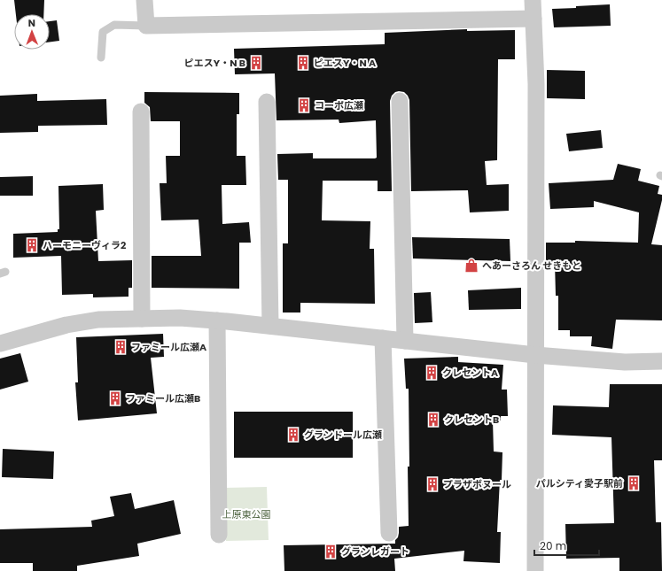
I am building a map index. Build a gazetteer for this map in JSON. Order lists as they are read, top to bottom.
{
  "parks": ["上原東公園"],
  "places": {
    "building": [
      "ピエスY・N B",
      "ピエスY・N A",
      "コーポ広瀬",
      "ハーモニーヴィラ2",
      "ファミール広瀬A",
      "クレセントA",
      "ファミール広瀬B",
      "クレセントB",
      "グランドール広瀬",
      "パルシティ愛子駅前",
      "プラザボヌール",
      "グランレガート"
    ],
    "shop": ["へあーさろん せきもと"]
  },
  "scale_bar": "20 m",
  "north": "top"
}
